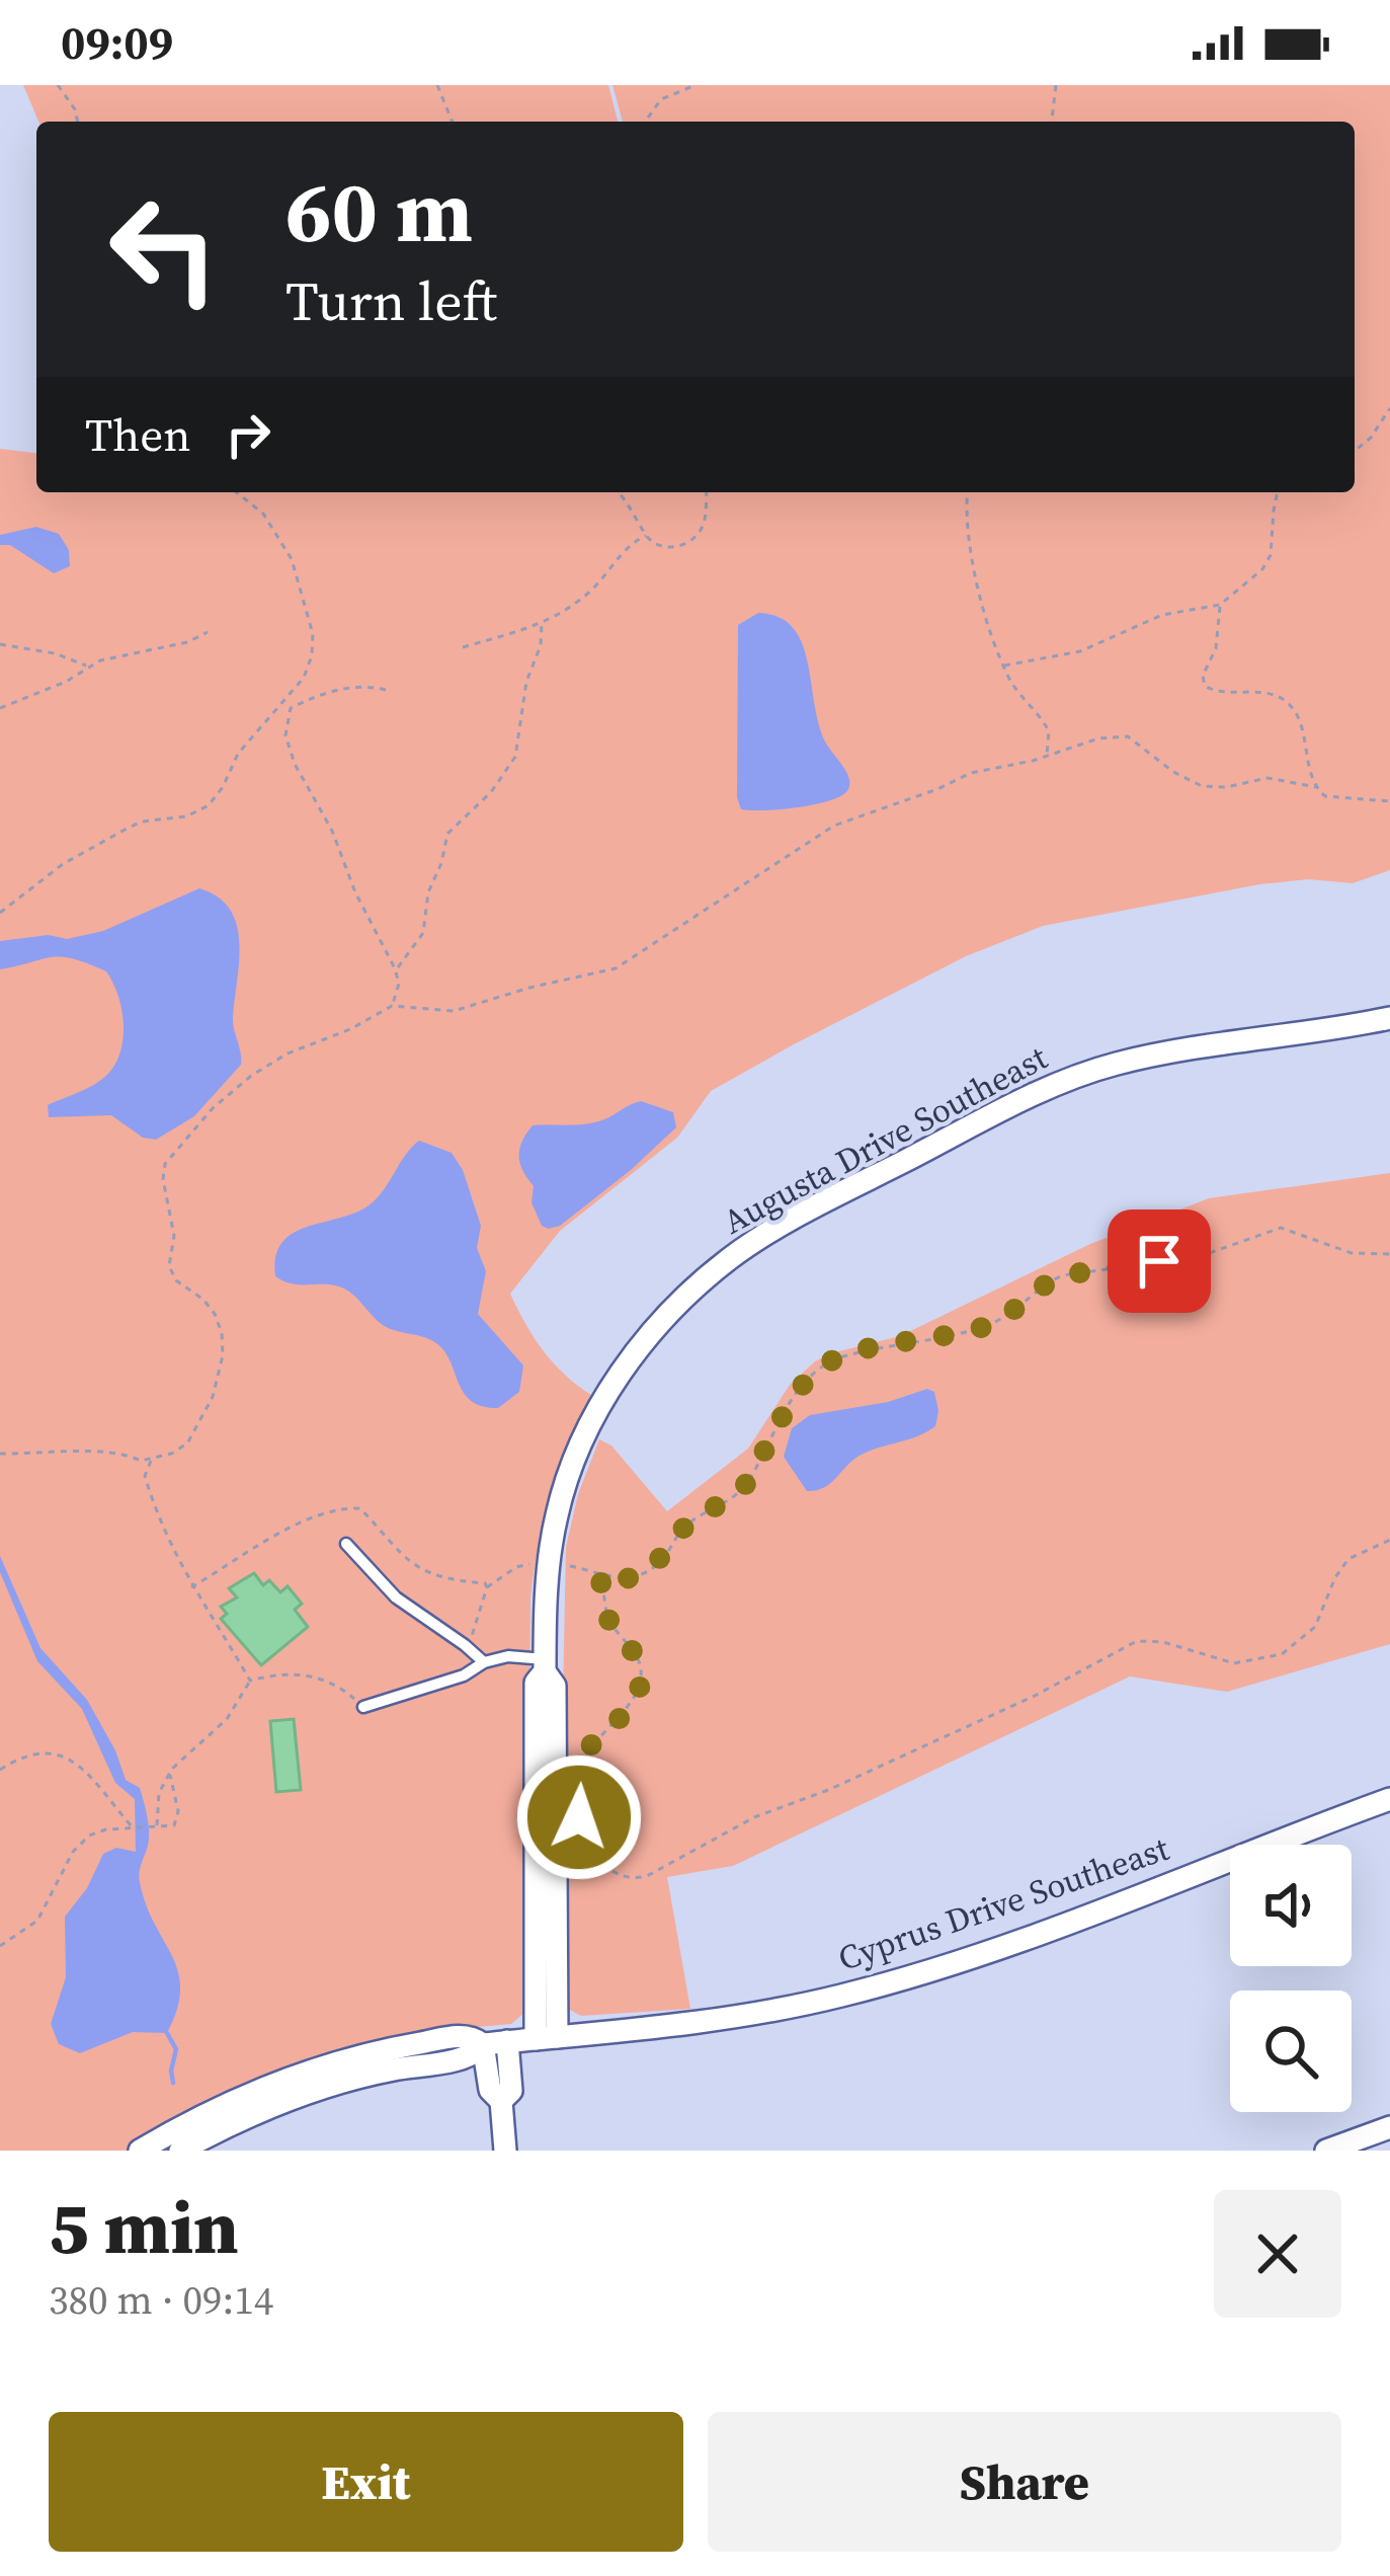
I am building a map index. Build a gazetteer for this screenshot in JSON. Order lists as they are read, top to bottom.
{
  "streets": {
    "street": ["Augusta Drive Southeast", "Cyprus Drive Southeast"]
  },
  "crossings": [
    ["Augusta Drive Southeast", "Cyprus Drive Southeast"]
  ],
  "page": {
    "status": "09:09",
    "turn": ["60 m", "Turn left"],
    "then": "Then",
    "heading": ["5 min", "380 m · 09:14"],
    "buttons": ["Exit", "Share"]
  }
}
